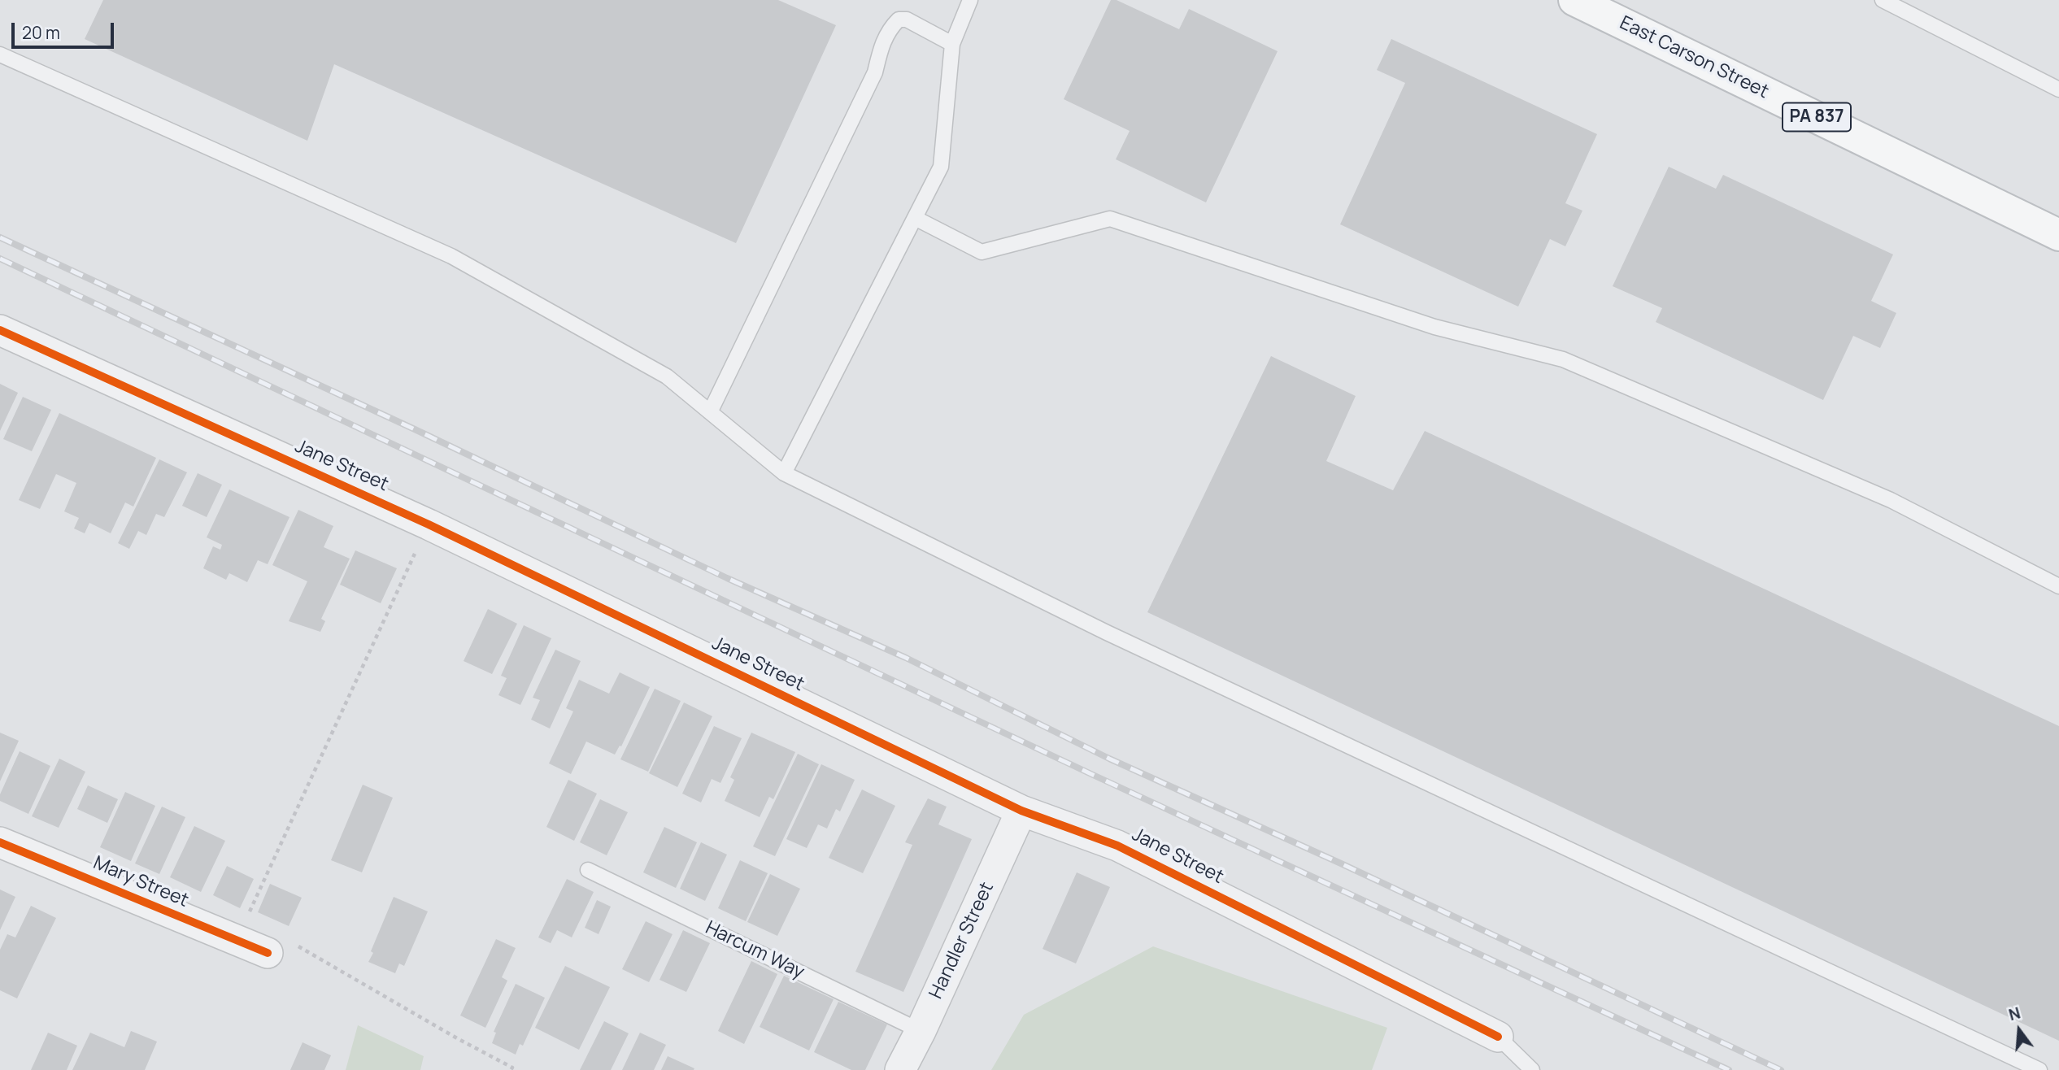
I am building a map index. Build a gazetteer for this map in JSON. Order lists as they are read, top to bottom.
{
  "streets": {
    "main road": ["East Carson Street", "PA 837"],
    "street": ["Jane Street", "Mary Street", "Handler Street"],
    "lane": ["Harcum Way"]
  },
  "crossings": [
    ["Jane Street", "Handler Street"],
    ["Handler Street", "Harcum Way"]
  ],
  "scale_bar": "20 m",
  "north": "top"
}
